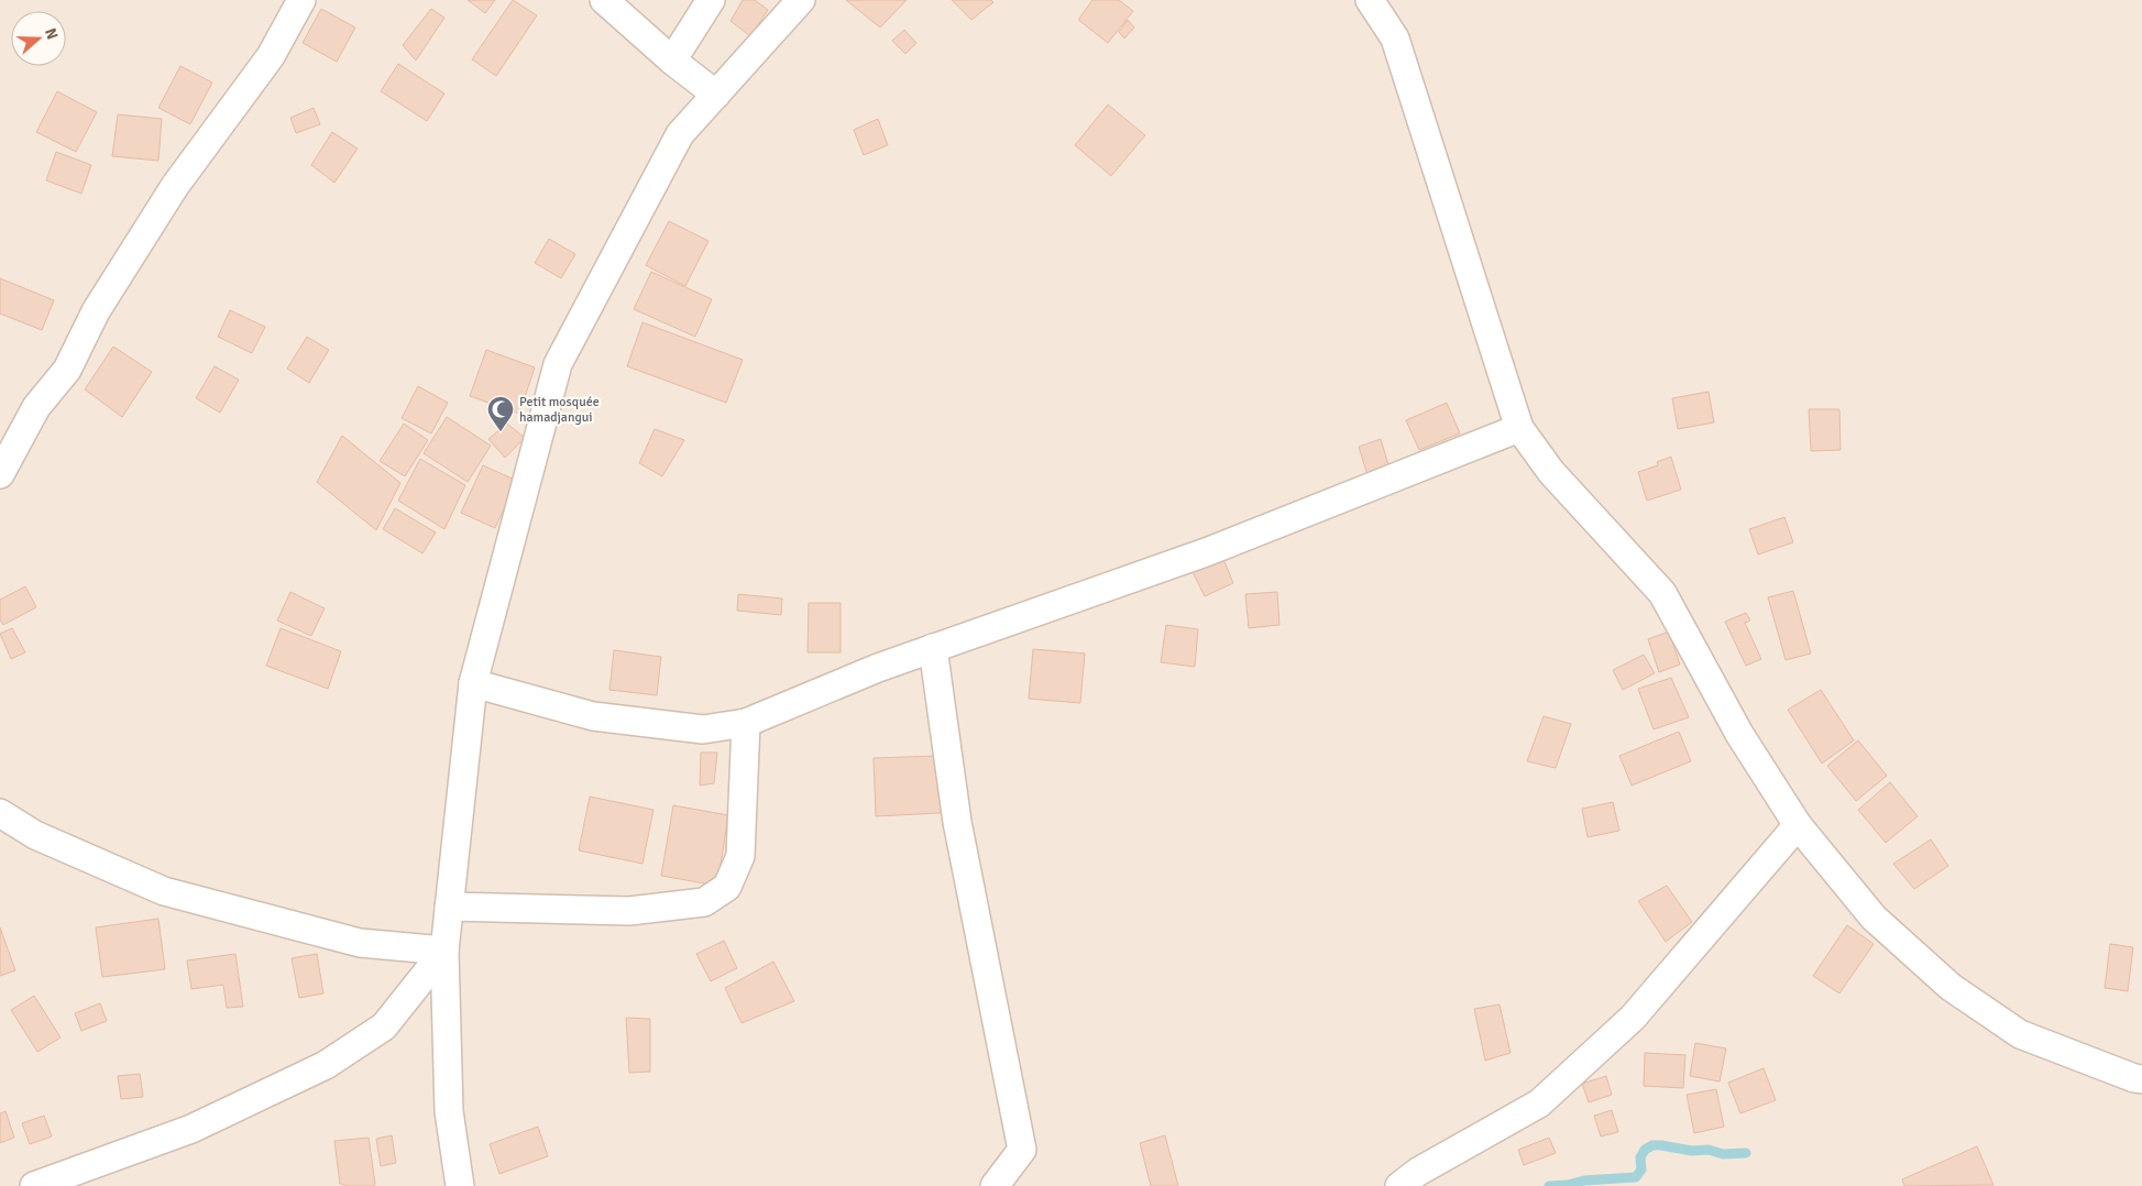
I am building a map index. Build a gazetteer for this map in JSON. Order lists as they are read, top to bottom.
{
  "places": {
    "mosque": ["Petit mosquée hamadjangui"]
  },
  "north": "right"
}
